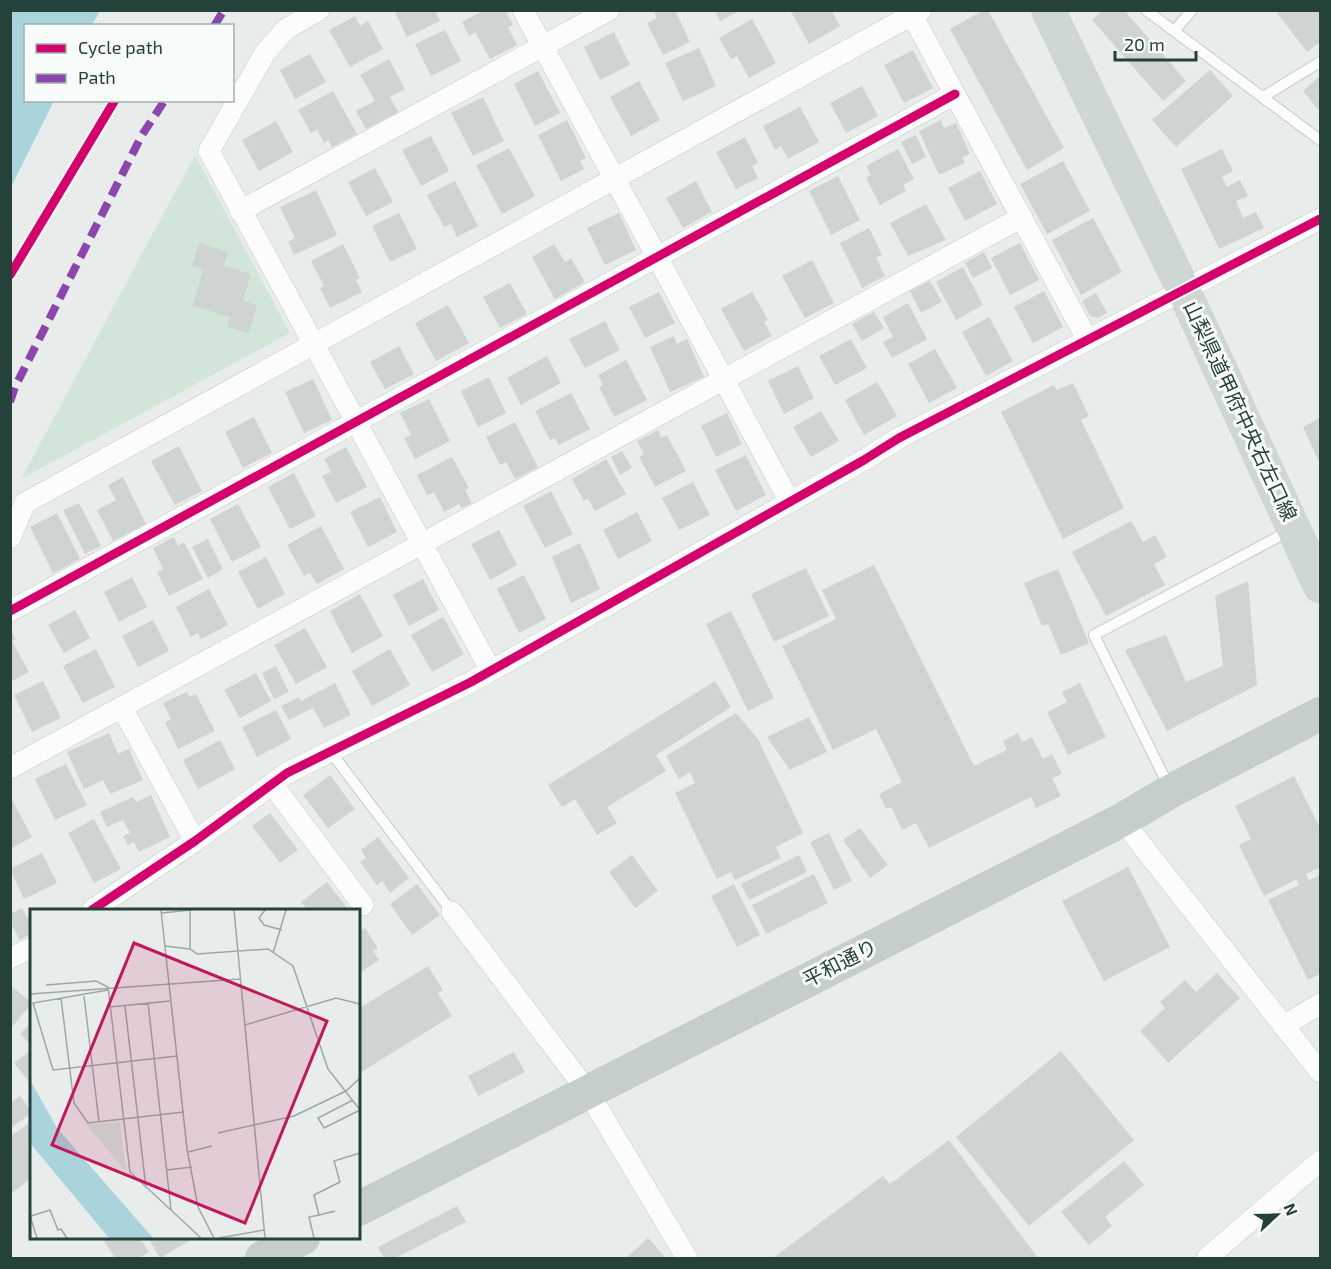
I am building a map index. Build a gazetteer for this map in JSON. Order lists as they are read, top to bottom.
{
  "streets": {
    "highway": ["平和通り"],
    "main road": ["山梨県道甲府中央右左口線"]
  },
  "legend": ["Cycle path", "Path"],
  "scale_bar": "20 m",
  "north": "right"
}
